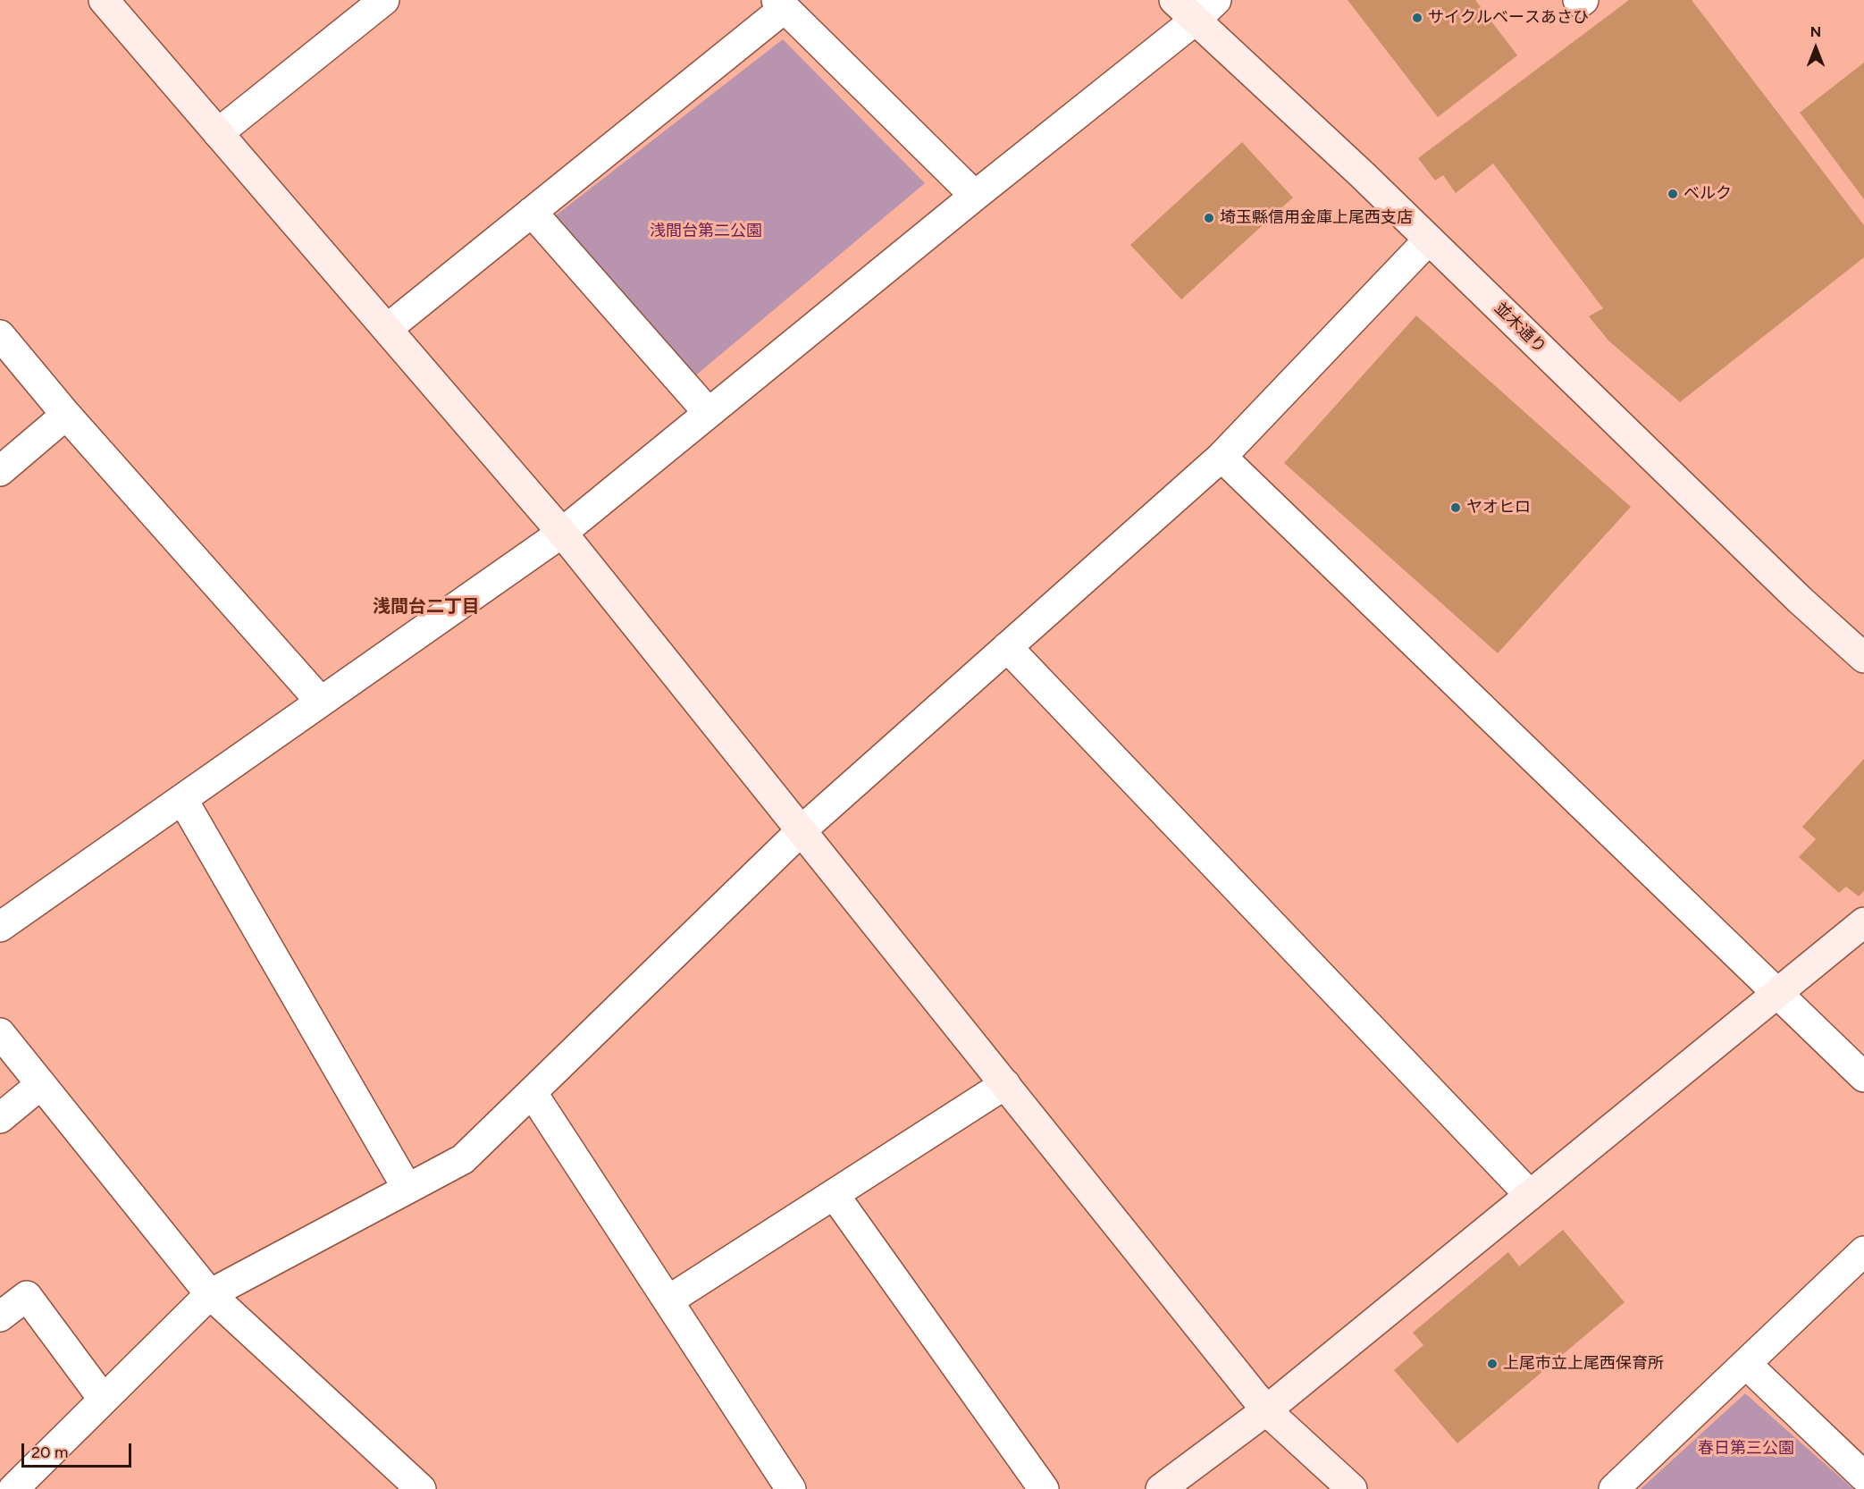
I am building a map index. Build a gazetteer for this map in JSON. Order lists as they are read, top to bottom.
{
  "streets": {
    "street": ["並木通り"]
  },
  "districts": ["浅間台二丁目"],
  "parks": ["浅間台第二公園", "春日第三公園"],
  "places": [
    "サイクルベースあさひ",
    "ベルク",
    "埼玉縣信用金庫上尾西支店",
    "ヤオヒロ",
    "上尾市立上尾西保育所"
  ],
  "scale_bar": "20 m",
  "north": "top"
}
